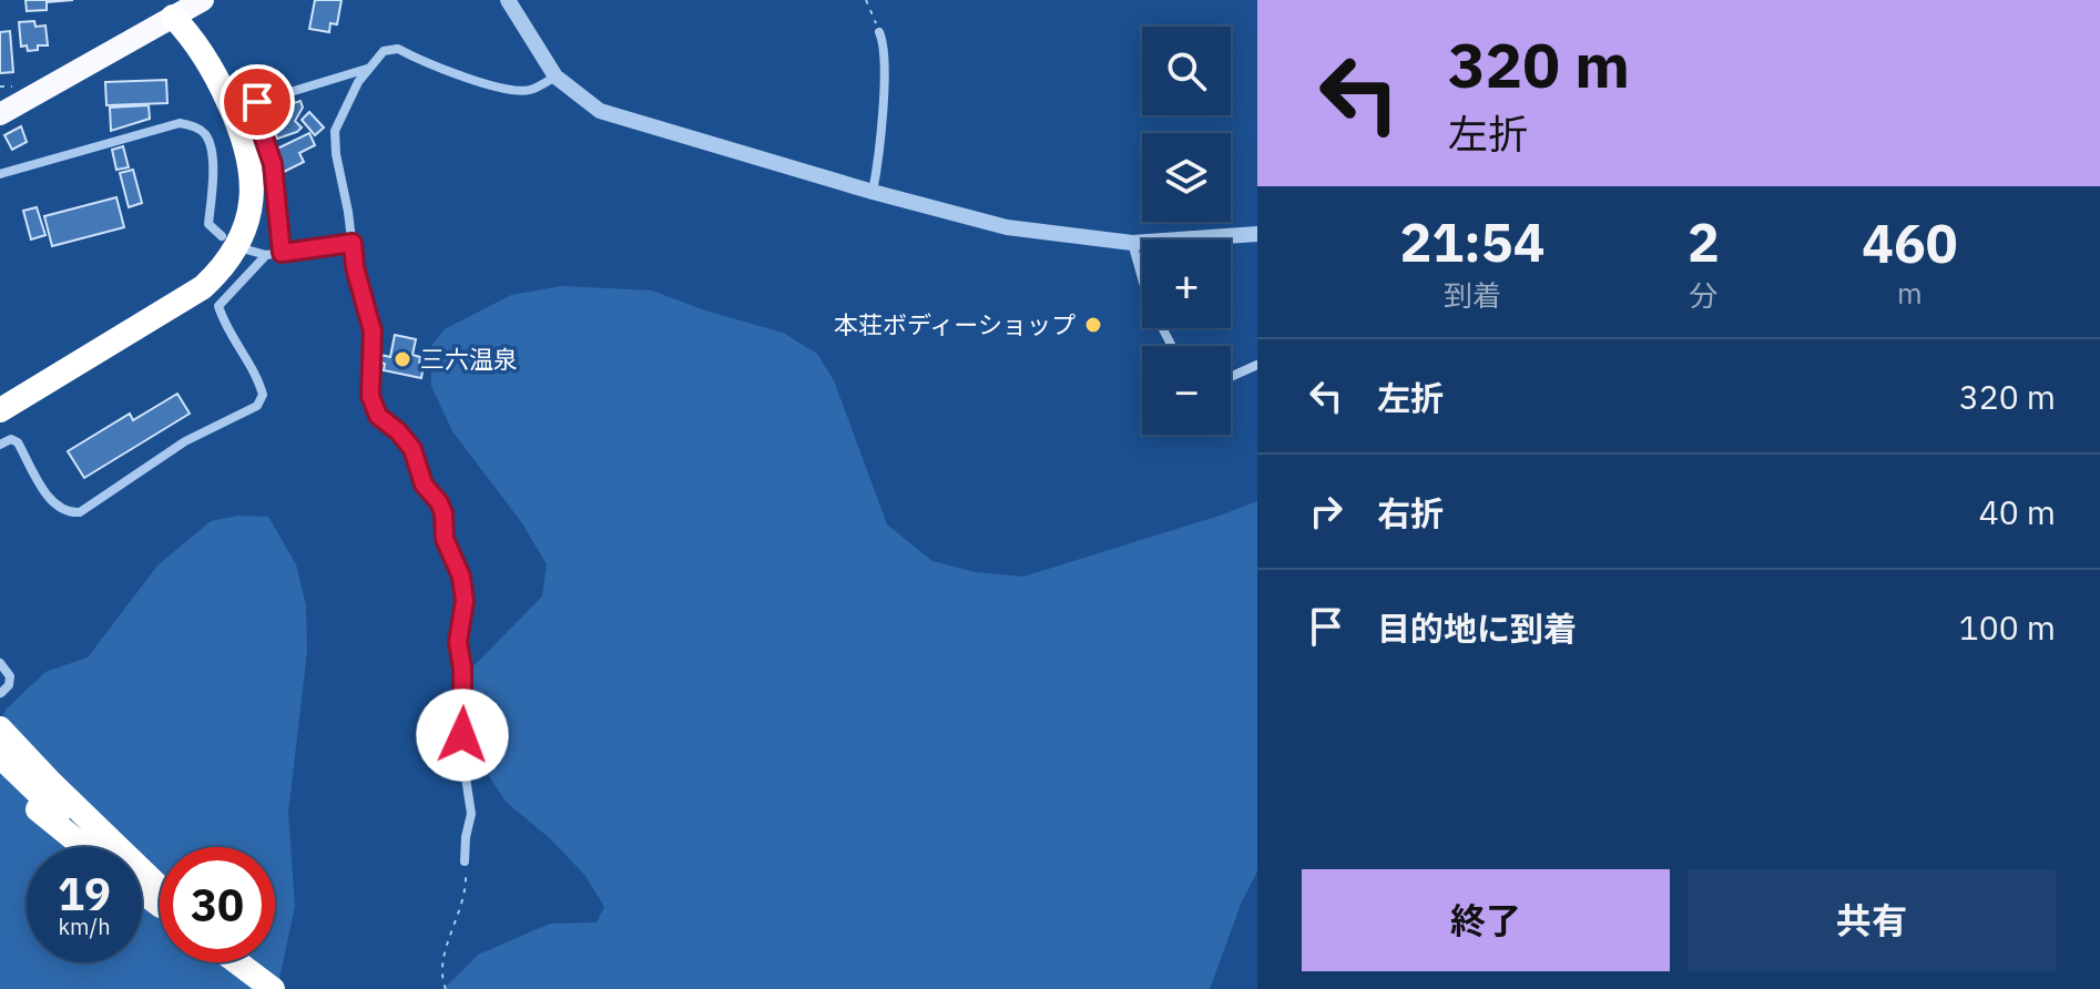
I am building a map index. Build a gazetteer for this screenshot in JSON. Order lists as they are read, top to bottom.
{
  "places": ["本荘ボディーショップ", "三六温泉"],
  "page": {
    "turn": ["320 m", "左折"],
    "map_buttons": ["+", "−"],
    "eta": [
      "21:54",
      "到着",
      "2",
      "分",
      "460",
      "m"
    ],
    "list": [
      {
        "name": "左折",
        "value": "320 m"
      },
      {
        "name": "右折",
        "value": "40 m"
      },
      {
        "name": "目的地に到着",
        "value": "100 m"
      }
    ],
    "speed": "19 km/h",
    "limit": "30",
    "buttons": ["終了", "共有"]
  }
}
